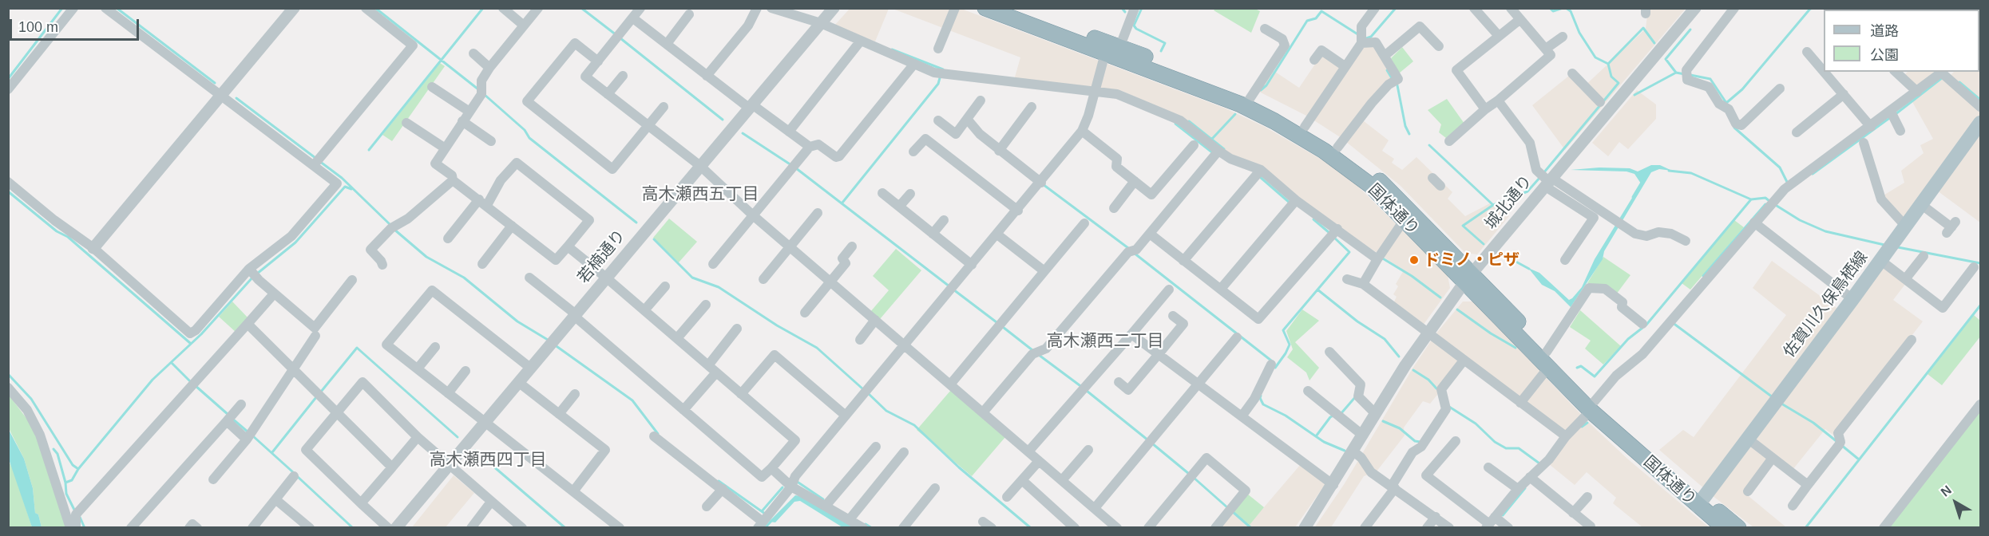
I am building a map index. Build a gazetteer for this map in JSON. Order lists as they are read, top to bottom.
{
  "streets": {
    "highway": ["国体通り"],
    "main road": ["佐賀川久保鳥栖線"],
    "street": ["城北通り", "若楠通り"]
  },
  "crossings": [
    ["城北通り", "国体通り"],
    ["国体通り", "佐賀川久保鳥栖線"]
  ],
  "districts": ["高木瀬西五丁目", "高木瀬西二丁目", "高木瀬西四丁目"],
  "places": ["ドミノ・ピザ"],
  "legend": ["道路", "公園"],
  "scale_bar": "100 m",
  "north": "top left"
}
